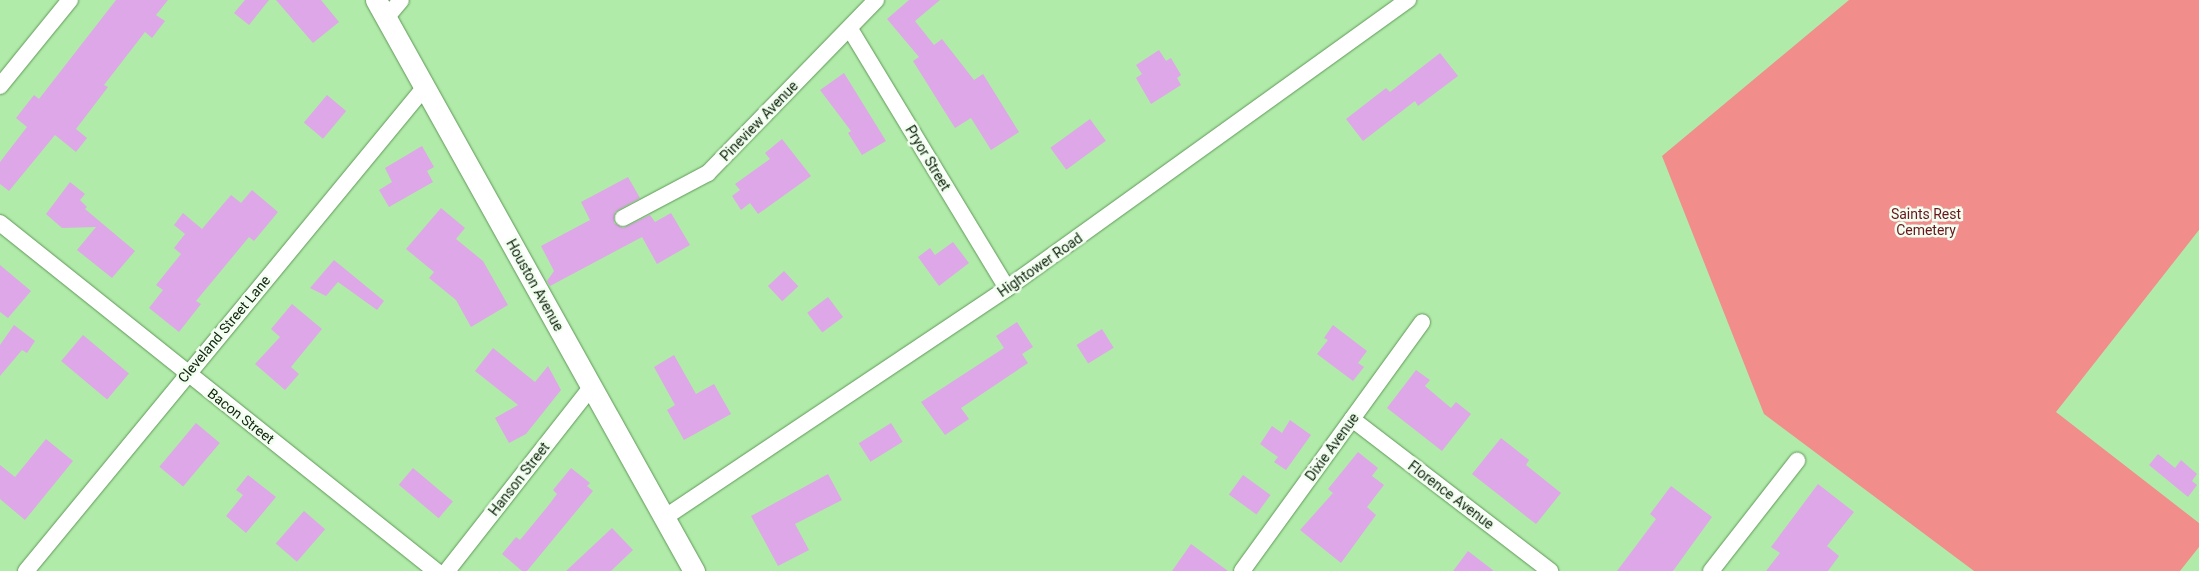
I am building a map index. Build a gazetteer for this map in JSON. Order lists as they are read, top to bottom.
{
  "streets": {
    "street": [
      "Pineview Avenue",
      "Pryor Street",
      "Hightower Road",
      "Houston Avenue",
      "Cleveland Street Lane",
      "Bacon Street",
      "Dixie Avenue",
      "Hanson Street",
      "Florence Avenue"
    ]
  },
  "crossings": [
    ["Pineview Avenue", "Pryor Street"],
    ["Pryor Street", "Hightower Road"],
    ["Hightower Road", "Houston Avenue"],
    ["Houston Avenue", "Cleveland Street Lane"],
    ["Houston Avenue", "Hanson Street"],
    ["Cleveland Street Lane", "Bacon Street"],
    ["Dixie Avenue", "Florence Avenue"]
  ],
  "parks": ["Saints Rest Cemetery"]
}
